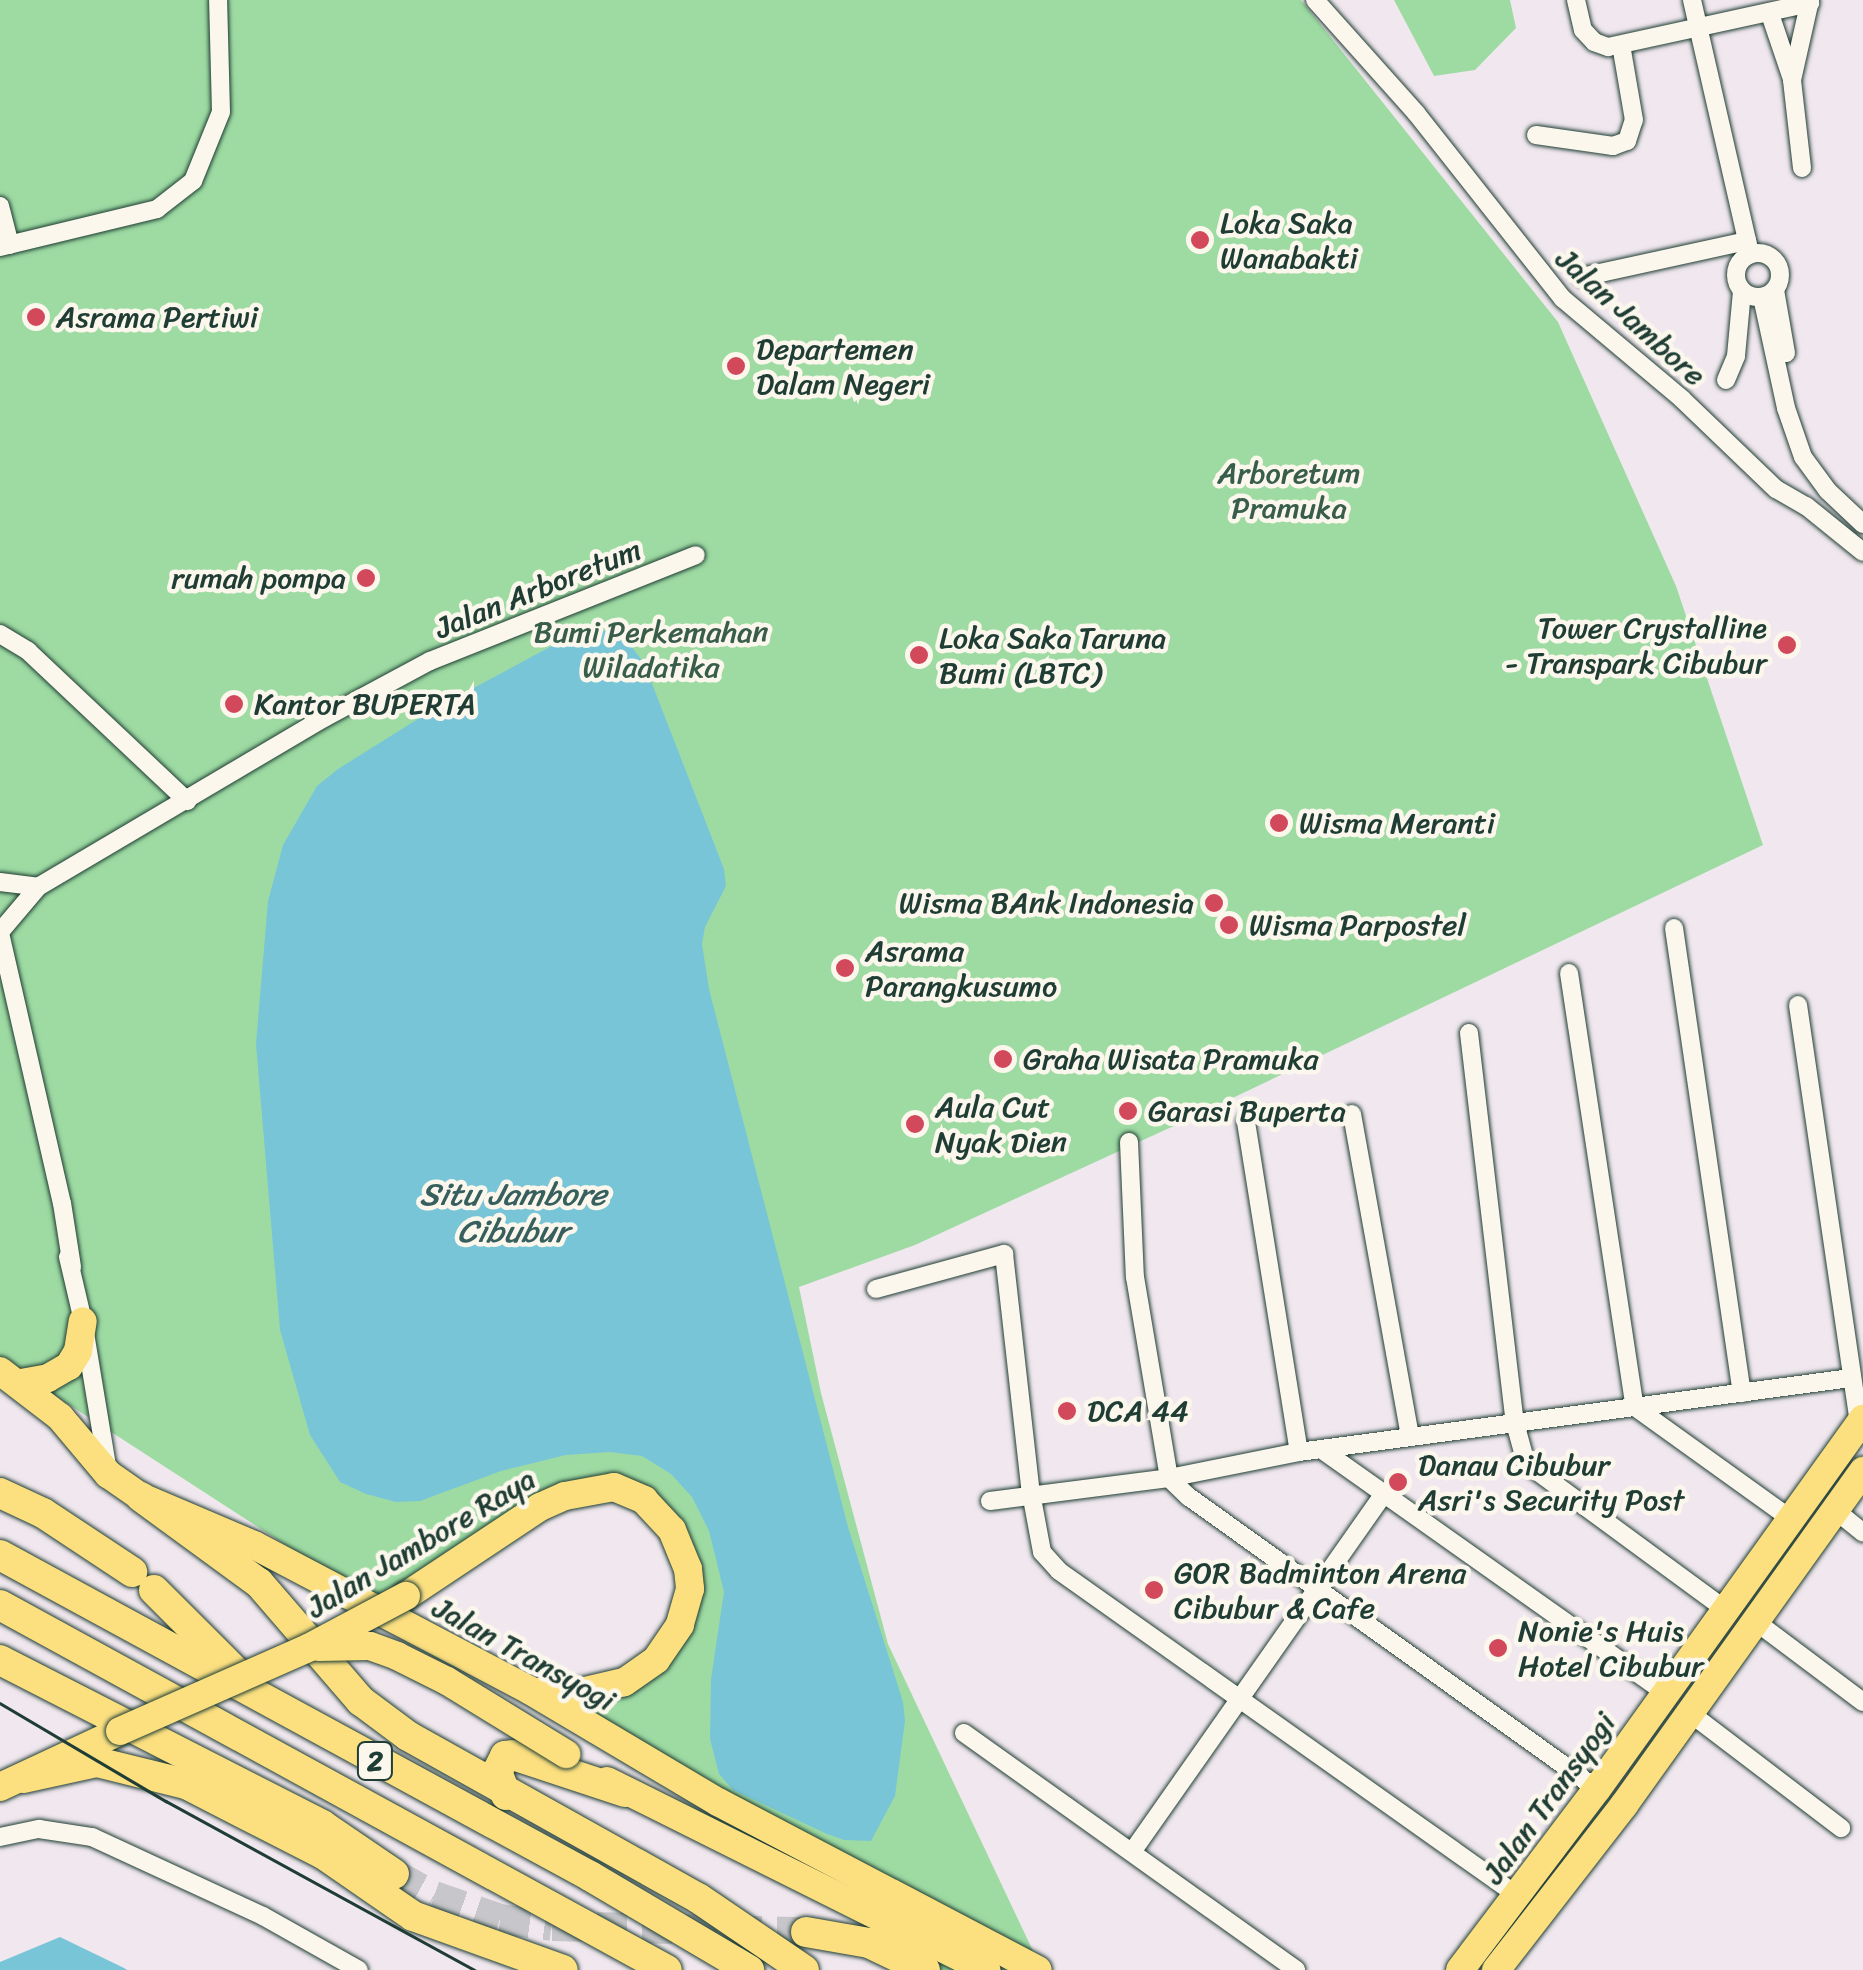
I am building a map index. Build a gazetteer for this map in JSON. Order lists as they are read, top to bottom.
{
  "streets": {
    "highway": ["Jalan Jambore Raya", "Jalan Transyogi", "2"],
    "street": ["Jalan Jambore", "Jalan Arboretum"]
  },
  "crossings": [
    ["Jalan Jambore Raya", "Jalan Transyogi"]
  ],
  "water": ["Situ Jambore Cibubur"],
  "parks": ["Arboretum Pramuka", "Bumi Perkemahan Wiladatika"],
  "places": [
    "Loka Saka Wanabakti",
    "Asrama Pertiwi",
    "Departemen Dalam Negeri",
    "rumah pompa",
    "Tower Crystalline - Transpark Cibubur",
    "Loka Saka Taruna Bumi (LBTC)",
    "Kantor BUPERTA",
    "Wisma Meranti",
    "Wisma BAnk Indonesia",
    "Wisma Parpostel",
    "Asrama Parangkusumo",
    "Graha Wisata Pramuka",
    "Garasi Buperta",
    "Aula Cut Nyak Dien",
    "DCA 44",
    "Danau Cibubur Asri's Security Post",
    "GOR Badminton Arena Cibubur & Cafe",
    "Nonie's Huis Hotel Cibubur"
  ]
}
